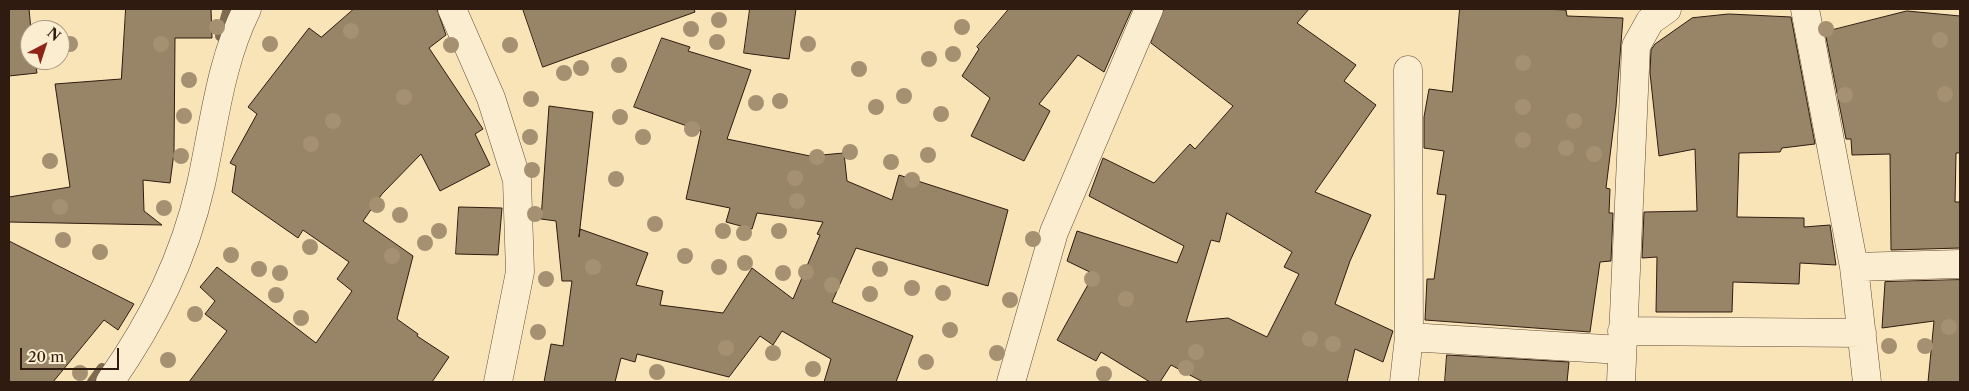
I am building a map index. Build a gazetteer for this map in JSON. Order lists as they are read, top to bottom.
{
  "scale_bar": "20 m",
  "north": "top right"
}
